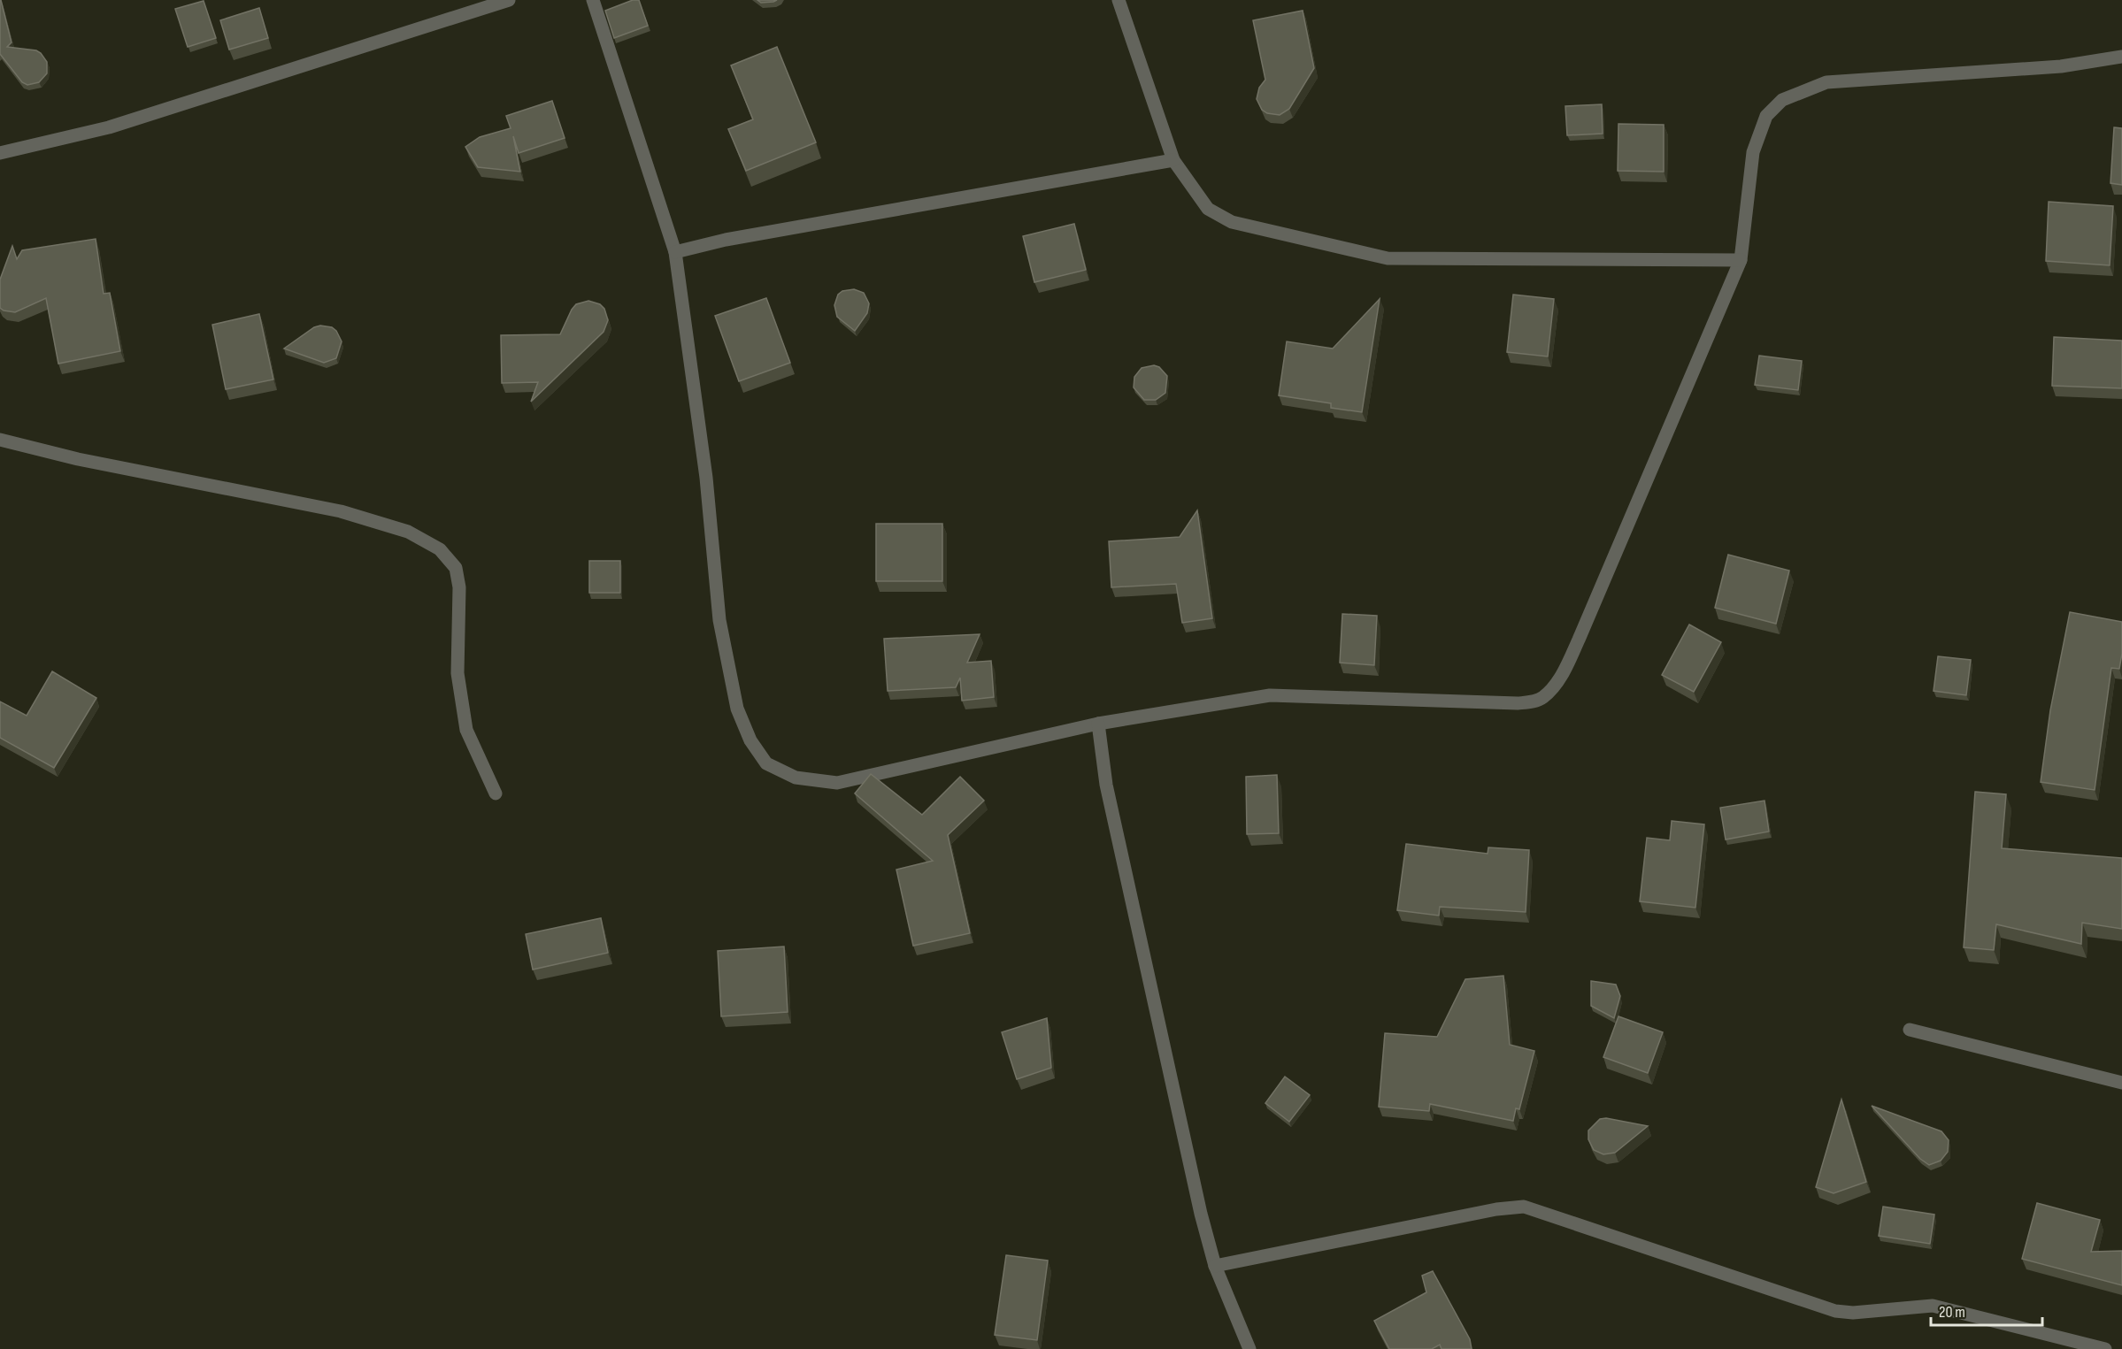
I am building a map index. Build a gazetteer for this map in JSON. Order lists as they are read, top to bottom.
{
  "scale_bar": "20 m"
}
